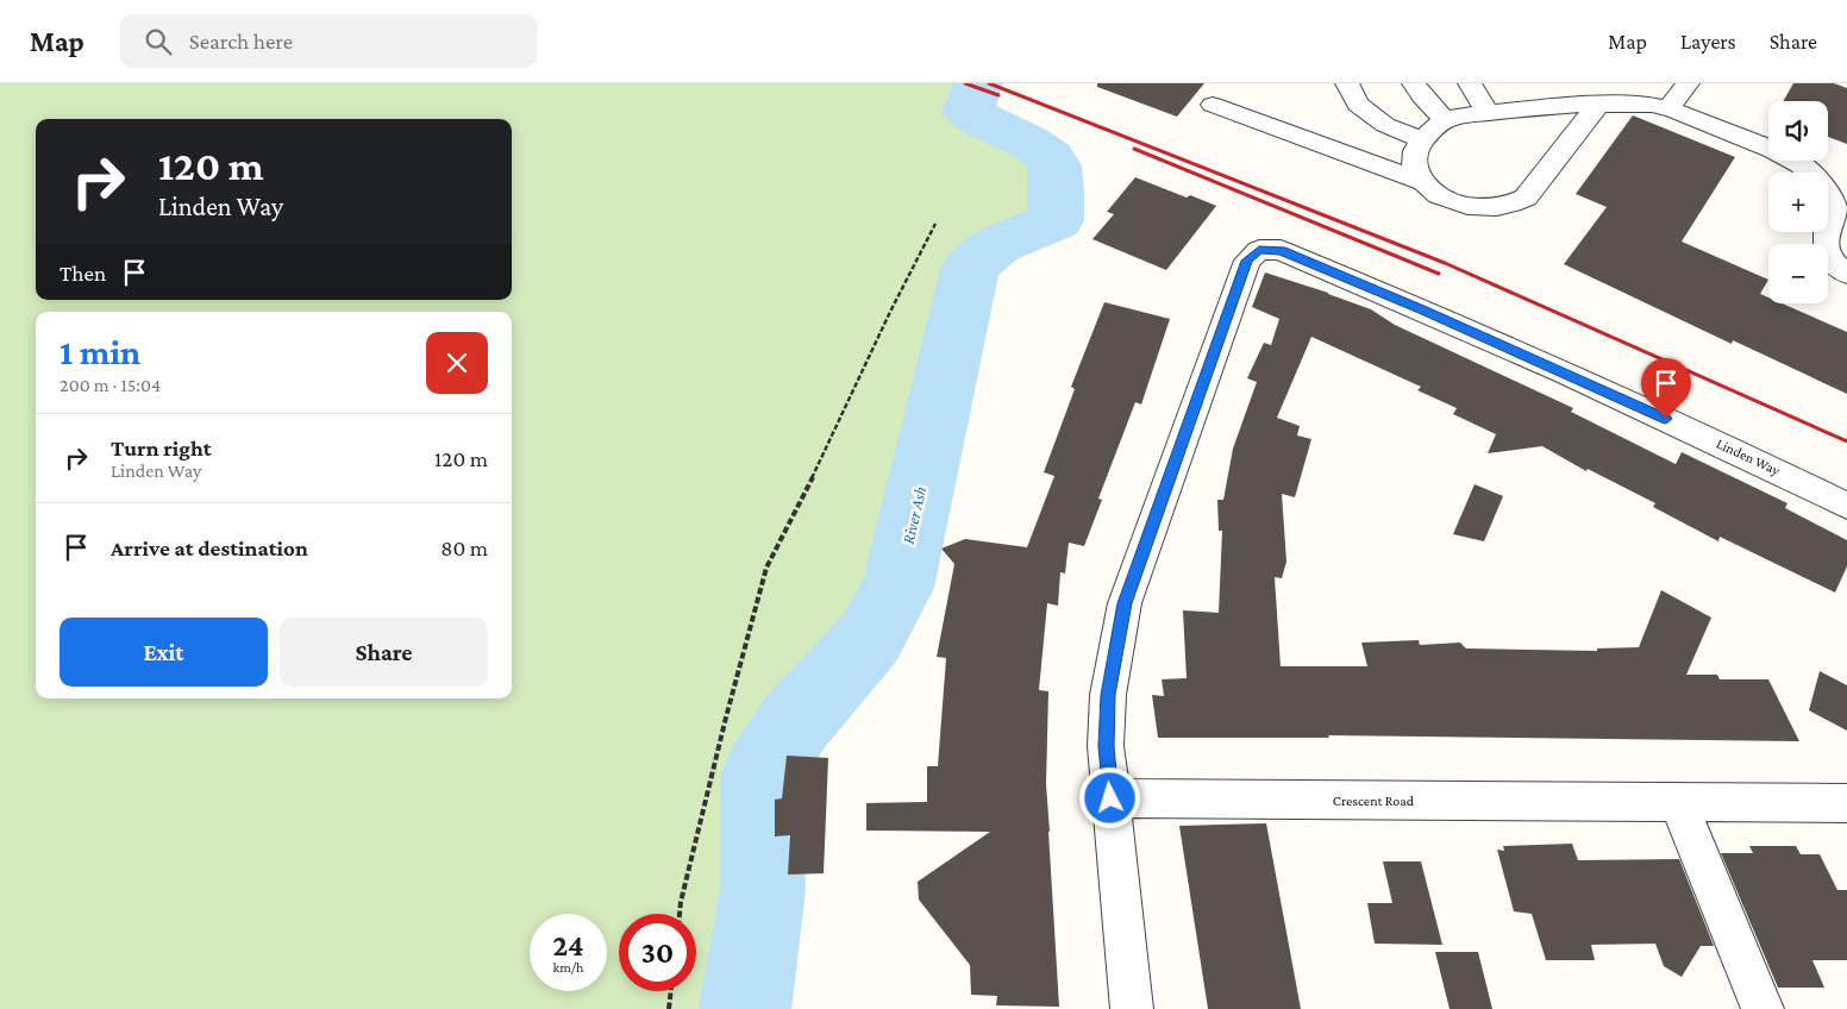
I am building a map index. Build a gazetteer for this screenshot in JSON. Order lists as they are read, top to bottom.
{
  "streets": {
    "street": ["Linden Way", "Crescent Road"]
  },
  "crossings": [
    ["Linden Way", "Crescent Road"]
  ],
  "water": ["River Ash"],
  "page": {
    "header": "Map",
    "search": "Search here",
    "nav": ["Map", "Layers", "Share"],
    "map_buttons": ["+", "−"],
    "turn": ["120 m", "Linden Way"],
    "then": "Then",
    "heading": ["1 min", "200 m · 15:04"],
    "list": [
      {
        "name": "Turn right",
        "note": "Linden Way",
        "value": "120 m"
      },
      {
        "name": "Arrive at destination",
        "value": "80 m"
      }
    ],
    "buttons": ["Exit", "Share"],
    "speed": "24 km/h",
    "limit": "30"
  }
}
